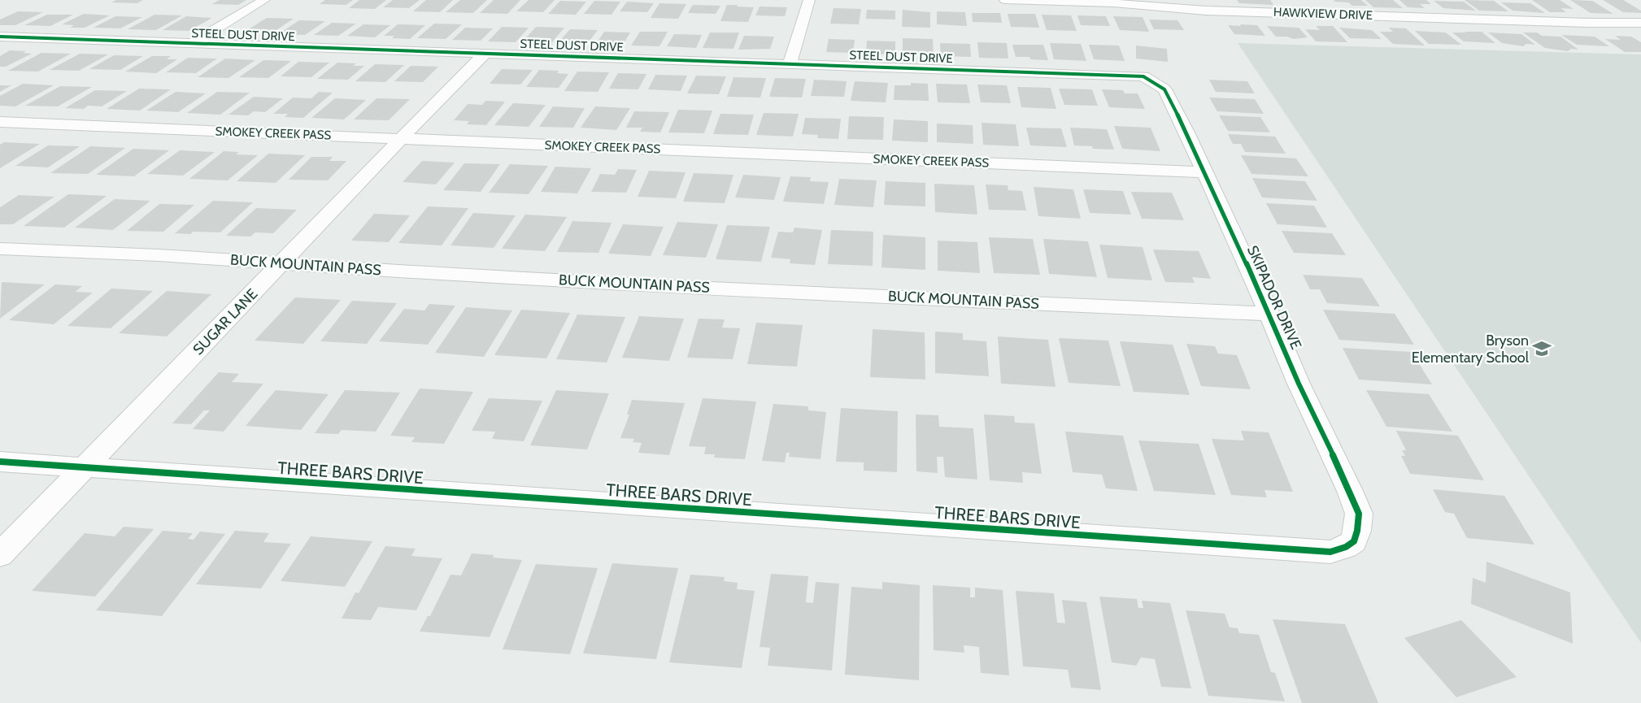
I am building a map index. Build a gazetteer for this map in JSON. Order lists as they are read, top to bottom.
{
  "streets": {
    "street": [
      "HAWKVIEW DRIVE",
      "STEEL DUST DRIVE",
      "SMOKEY CREEK PASS",
      "BUCK MOUNTAIN PASS",
      "SKIPADOR DRIVE",
      "SUGAR LANE",
      "THREE BARS DRIVE"
    ]
  },
  "crossings": [
    ["STEEL DUST DRIVE", "SKIPADOR DRIVE"],
    ["STEEL DUST DRIVE", "SUGAR LANE"],
    ["SMOKEY CREEK PASS", "SKIPADOR DRIVE"],
    ["SMOKEY CREEK PASS", "SUGAR LANE"],
    ["BUCK MOUNTAIN PASS", "SKIPADOR DRIVE"],
    ["BUCK MOUNTAIN PASS", "SUGAR LANE"],
    ["SKIPADOR DRIVE", "THREE BARS DRIVE"],
    ["SUGAR LANE", "THREE BARS DRIVE"]
  ],
  "places": {
    "school or university": ["Bryson Elementary School"]
  }
}
